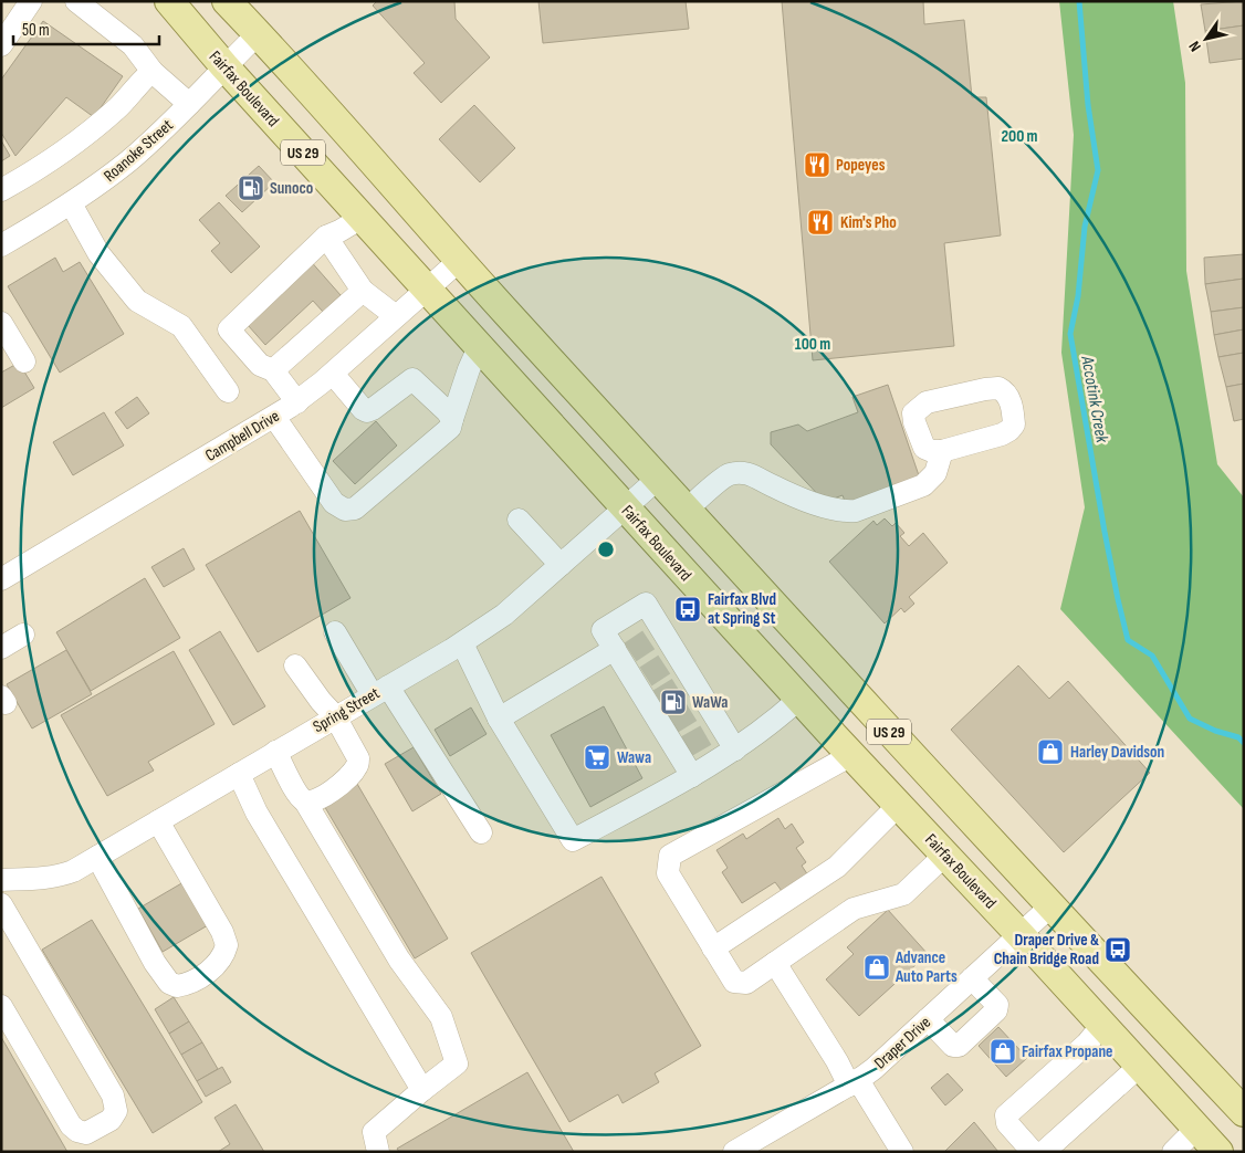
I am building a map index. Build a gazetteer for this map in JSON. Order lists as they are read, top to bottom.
{
  "streets": {
    "main road": ["Fairfax Boulevard", "US 29"],
    "street": [
      "Roanoke Street",
      "Campbell Drive",
      "Spring Street",
      "Draper Drive"
    ]
  },
  "crossings": [
    ["Fairfax Boulevard", "Roanoke Street"],
    ["Fairfax Boulevard", "US 29"],
    ["Fairfax Boulevard", "Campbell Drive"],
    ["Fairfax Boulevard", "Spring Street"],
    ["Fairfax Boulevard", "Draper Drive"],
    ["Roanoke Street", "US 29"],
    ["US 29", "Campbell Drive"],
    ["US 29", "Spring Street"],
    ["US 29", "Draper Drive"]
  ],
  "water": ["Accotink Creek"],
  "places": {
    "restaurant": ["Popeyes", "Kim's Pho"],
    "fuel station": ["Sunoco", "WaWa"],
    "bus stop": ["Fairfax Blvd at Spring St", "Draper Drive & Chain Bridge Road"],
    "shop": ["Harley Davidson", "Advance Auto Parts", "Fairfax Propane"],
    "supermarket": ["Wawa"]
  },
  "scale_bar": "50 m",
  "north": "bottom left",
  "rings": ["200 m", "100 m"]
}
